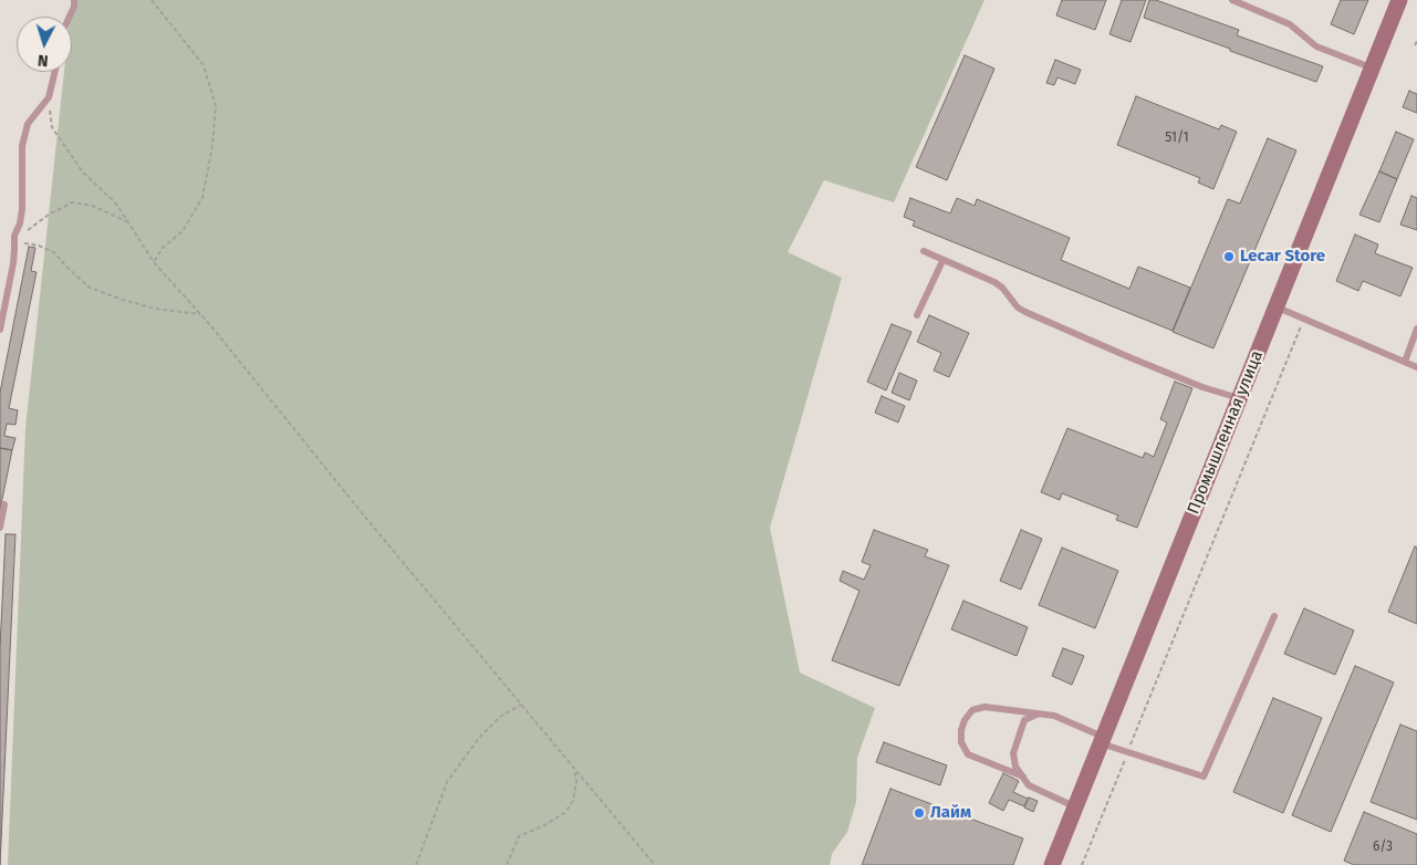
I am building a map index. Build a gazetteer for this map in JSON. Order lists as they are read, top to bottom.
{
  "streets": {
    "main road": ["Промышленная улица"]
  },
  "places": ["Lecar Store", "Лайм"],
  "house_numbers": ["51/1", "6/3"],
  "north": "bottom"
}
